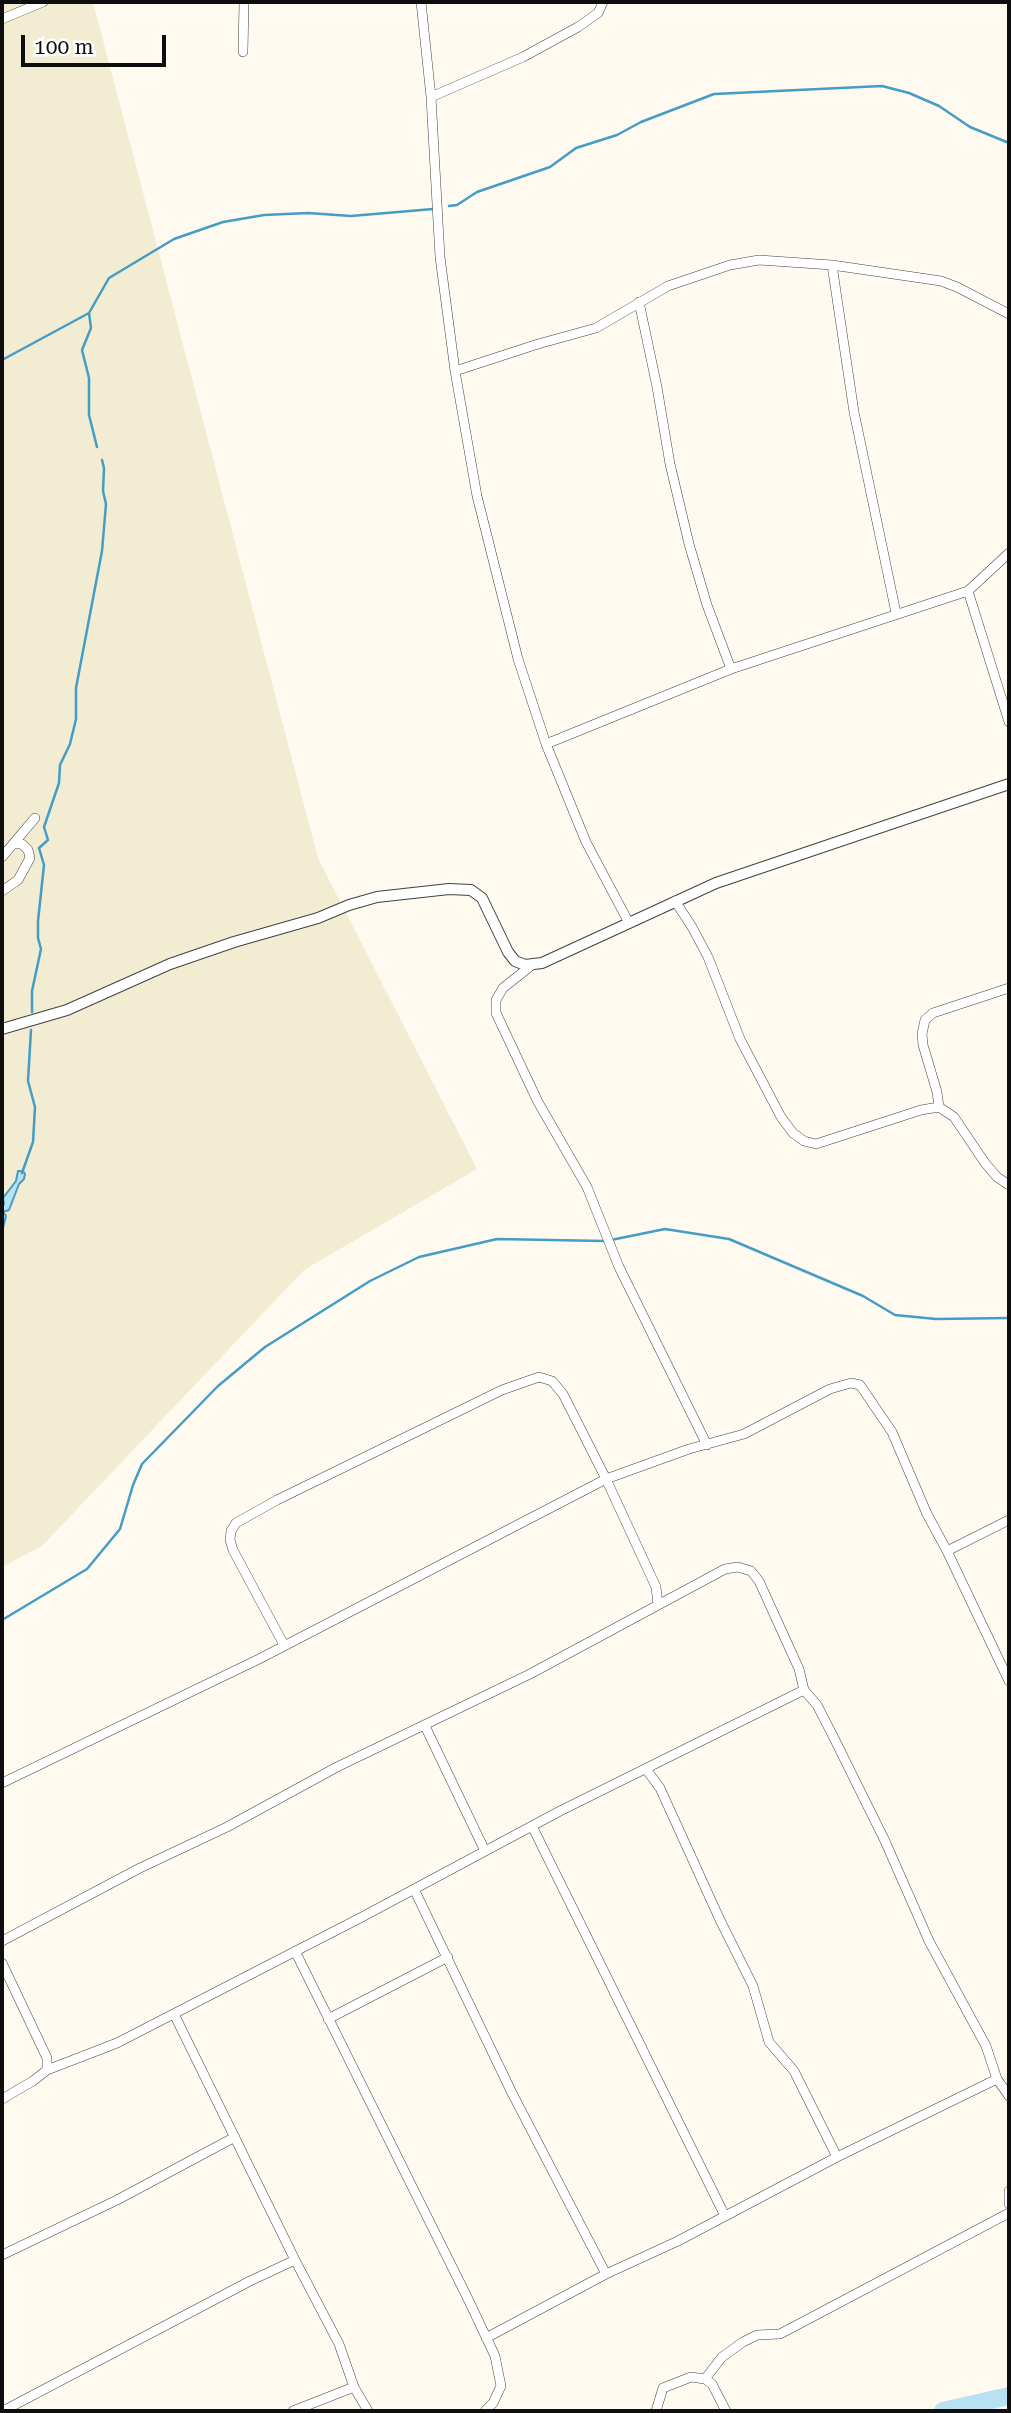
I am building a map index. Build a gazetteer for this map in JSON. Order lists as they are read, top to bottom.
{
  "scale_bar": "100 m"
}
